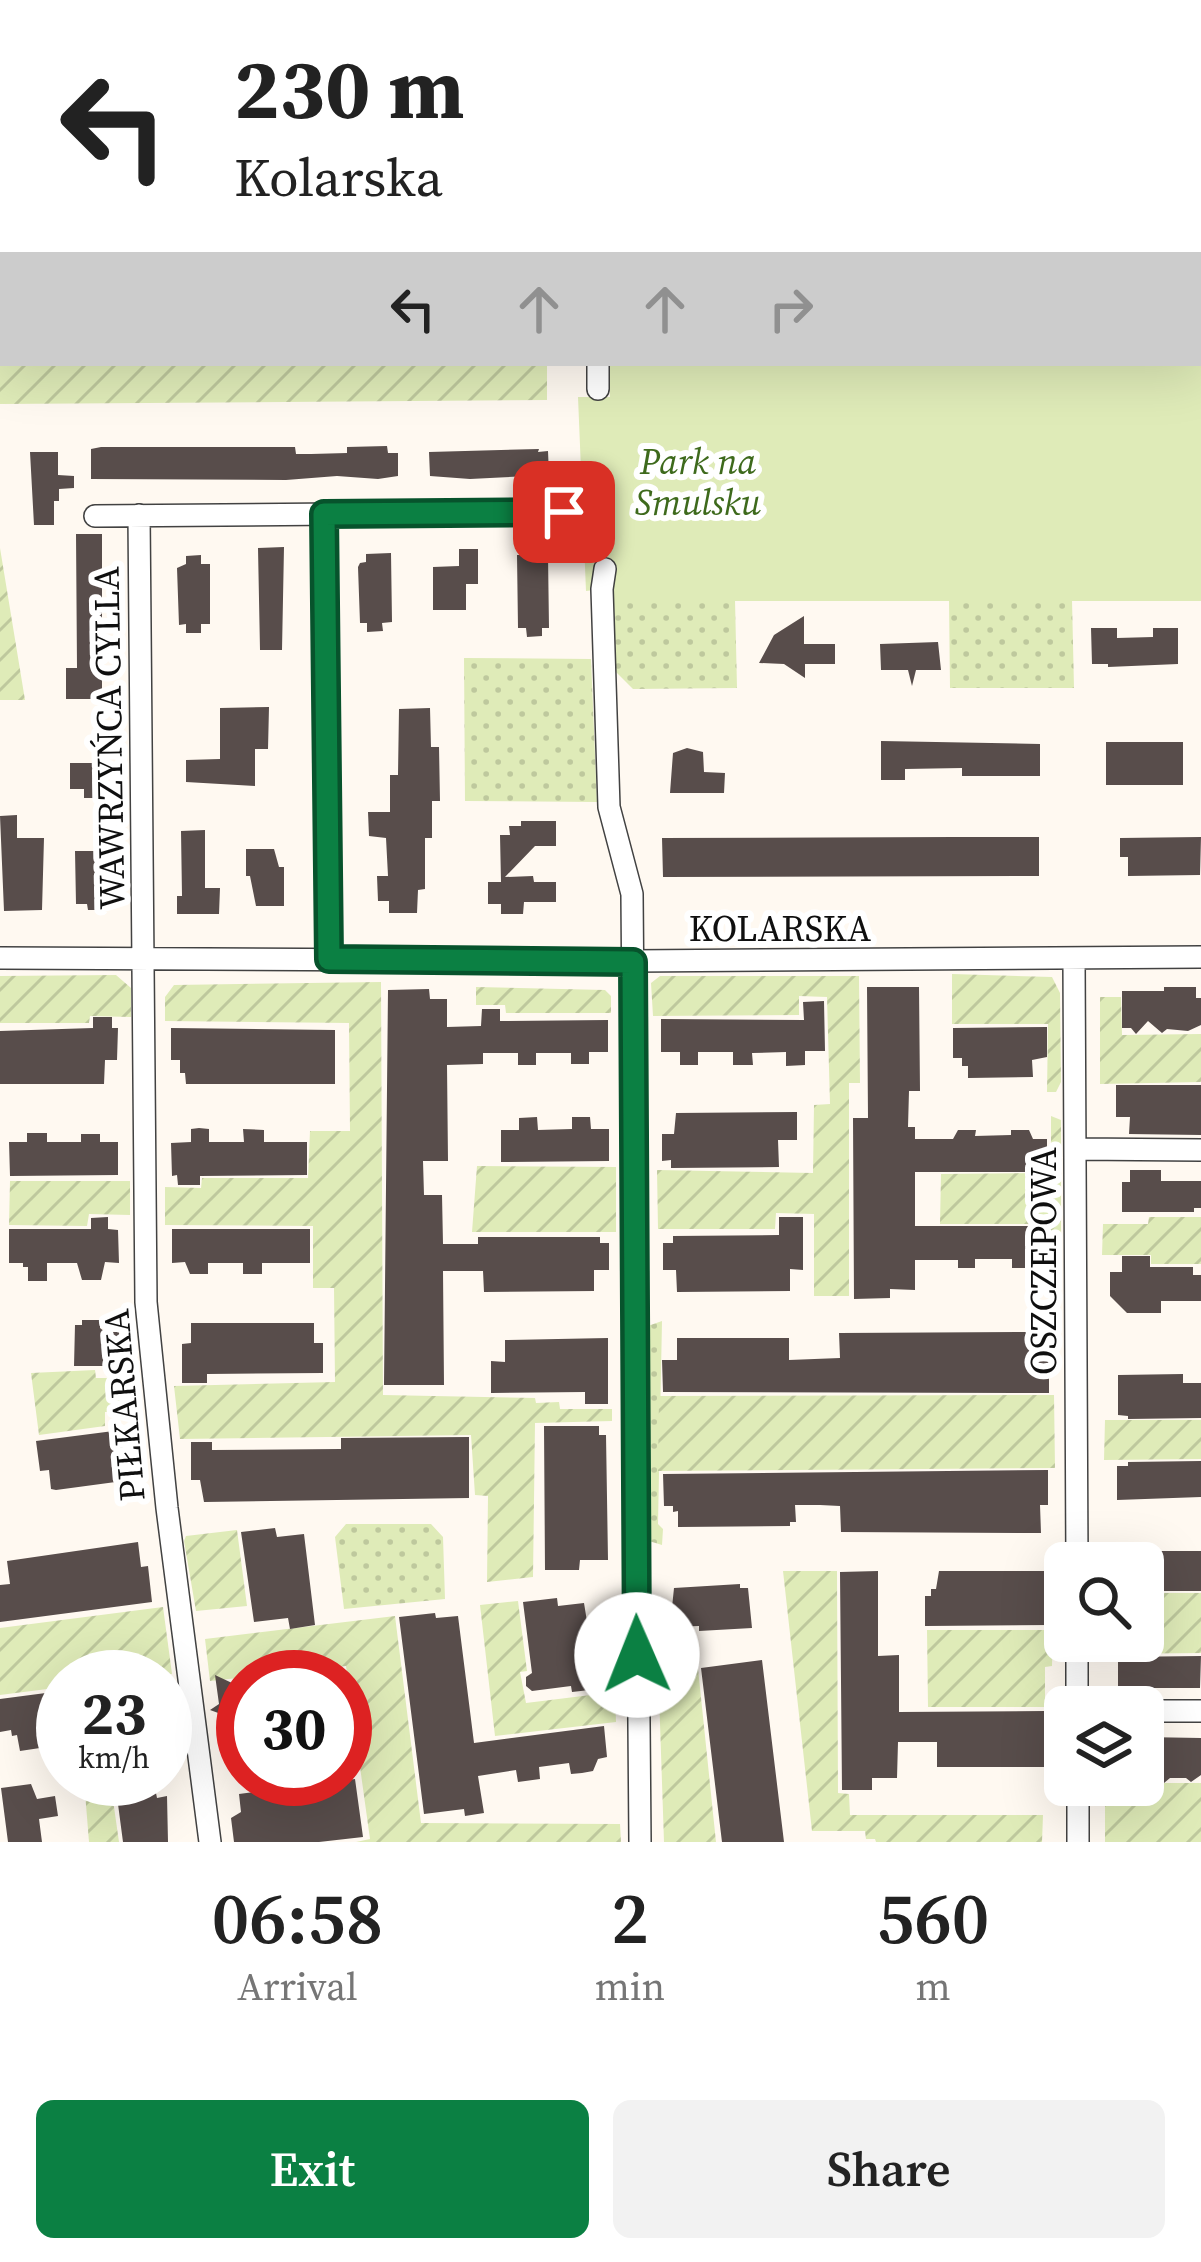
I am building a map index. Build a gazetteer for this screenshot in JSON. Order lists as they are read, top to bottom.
{
  "streets": {
    "street": [
      "WAWRZYŃCA CYLLA",
      "KOLARSKA",
      "OSZCZEPOWA",
      "PIŁKARSKA"
    ]
  },
  "crossings": [
    ["WAWRZYŃCA CYLLA", "KOLARSKA"],
    ["WAWRZYŃCA CYLLA", "PIŁKARSKA"],
    ["KOLARSKA", "OSZCZEPOWA"],
    ["KOLARSKA", "PIŁKARSKA"]
  ],
  "parks": ["Park na Smulsku"],
  "page": {
    "turn": ["230 m", "Kolarska"],
    "speed": "23 km/h",
    "limit": "30",
    "eta": [
      "06:58",
      "Arrival",
      "2",
      "min",
      "560",
      "m"
    ],
    "buttons": ["Exit", "Share"]
  }
}
